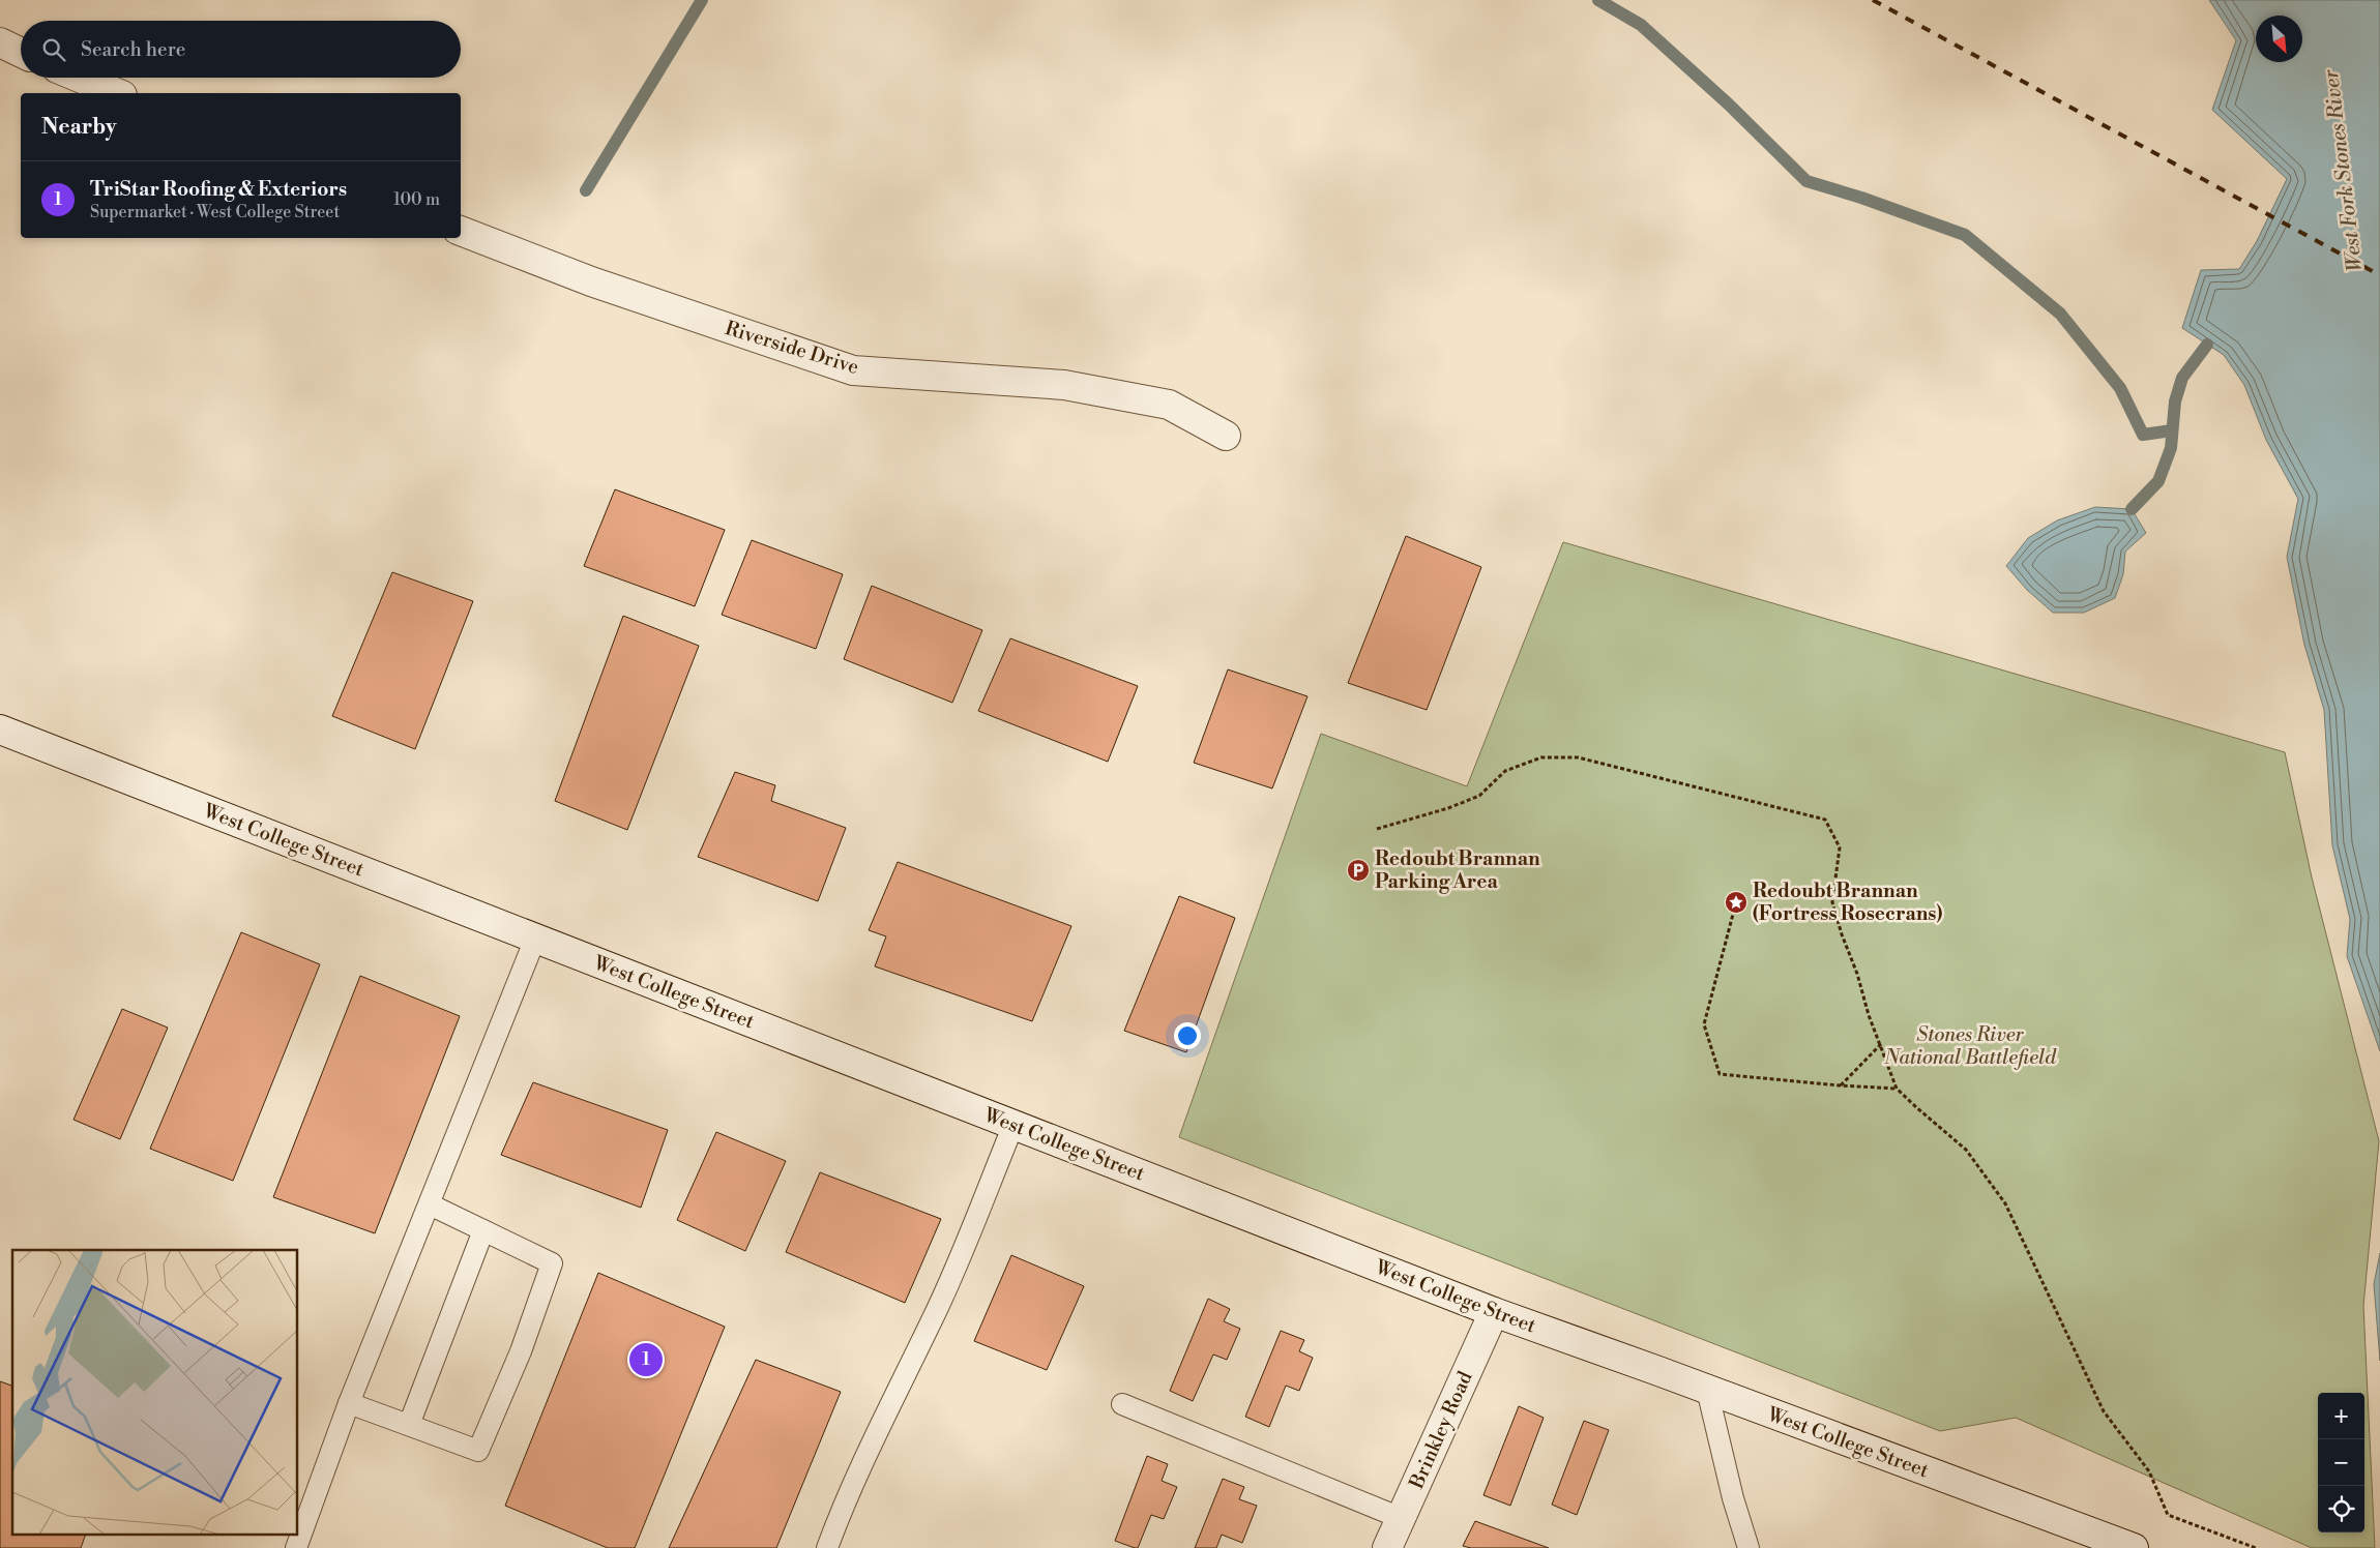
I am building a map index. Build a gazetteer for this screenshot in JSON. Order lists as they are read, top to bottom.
{
  "streets": {
    "street": ["Riverside Drive", "West College Street", "Brinkley Road"]
  },
  "crossings": [
    ["West College Street", "Brinkley Road"]
  ],
  "water": ["West Fork Stones River"],
  "parks": ["Stones River National Battlefield"],
  "places": {
    "parking": ["Redoubt Brannan Parking Area"],
    "place": ["Redoubt Brannan (Fortress Rosecrans)"]
  },
  "north": "bottom right",
  "page": {
    "search": "Search here",
    "heading": "Nearby",
    "list": [
      {
        "mark": "1",
        "name": "TriStar Roofing & Exteriors",
        "note": "Supermarket · West College Street",
        "value": "100 m"
      }
    ],
    "pins": "1",
    "map_buttons": ["+", "−"]
  }
}
